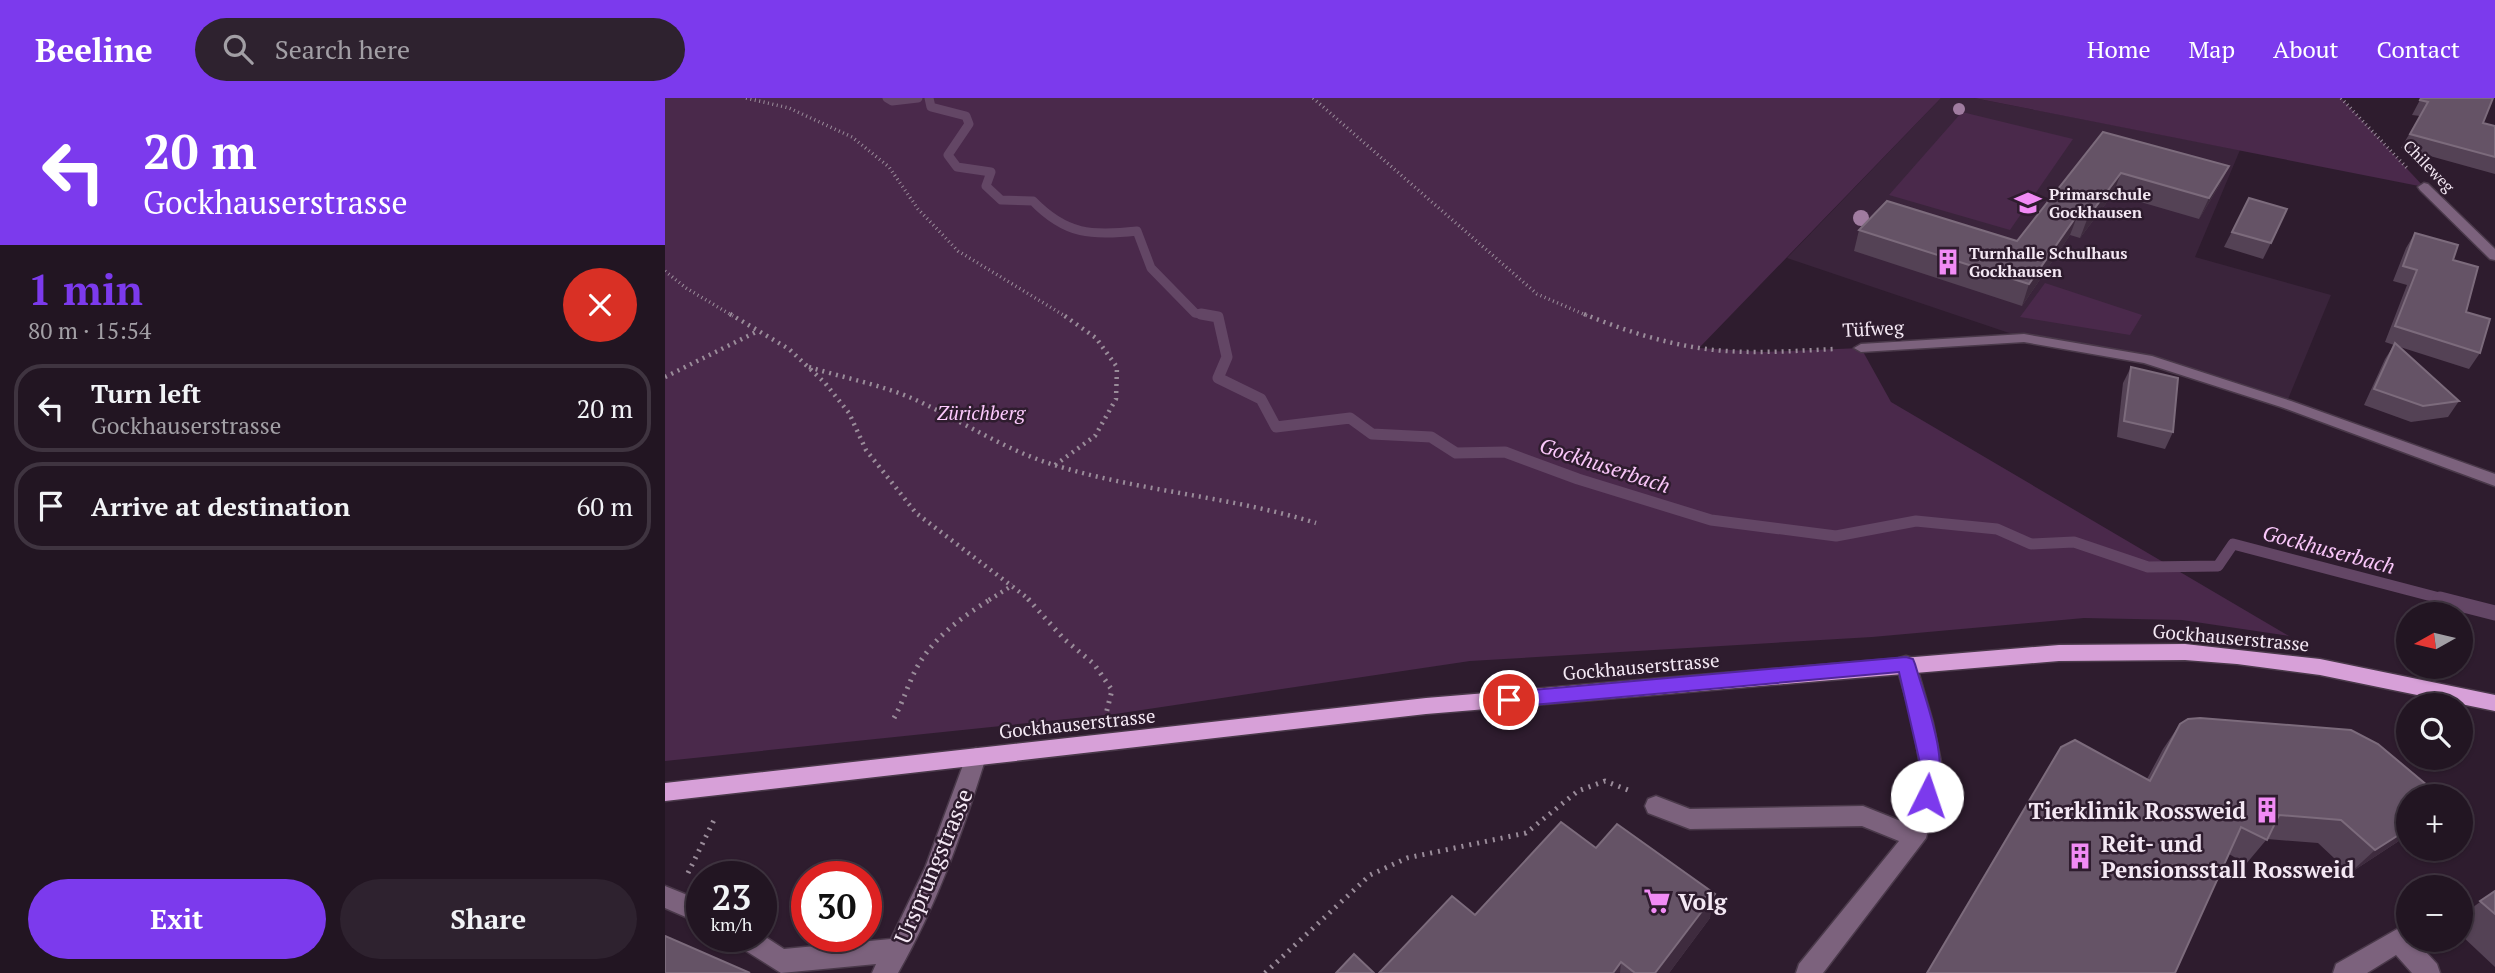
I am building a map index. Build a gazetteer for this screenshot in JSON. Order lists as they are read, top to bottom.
{
  "streets": {
    "main road": ["Gockhauserstrasse"],
    "street": ["Chileweg", "Tüfweg", "Ursprungstrasse"]
  },
  "crossings": [
    ["Gockhauserstrasse", "Ursprungstrasse"]
  ],
  "water": ["Gockhuserbach"],
  "parks": ["Zürichberg"],
  "places": {
    "school or university": ["Primarschule Gockhausen"],
    "building": ["Turnhalle Schulhaus Gockhausen", "Tierklinik Rossweid", "Reit- und Pensionsstall Rossweid"],
    "supermarket": ["Volg"]
  },
  "north": "left",
  "page": {
    "header": "Beeline",
    "search": "Search here",
    "nav": [
      "Home",
      "Map",
      "About",
      "Contact"
    ],
    "turn": ["20 m", "Gockhauserstrasse"],
    "heading": ["1 min", "80 m · 15:54"],
    "list": [
      {
        "name": "Turn left",
        "note": "Gockhauserstrasse",
        "value": "20 m"
      },
      {
        "name": "Arrive at destination",
        "value": "60 m"
      }
    ],
    "map_buttons": ["+", "−"],
    "speed": "23 km/h",
    "limit": "30",
    "buttons": ["Exit", "Share"]
  }
}
